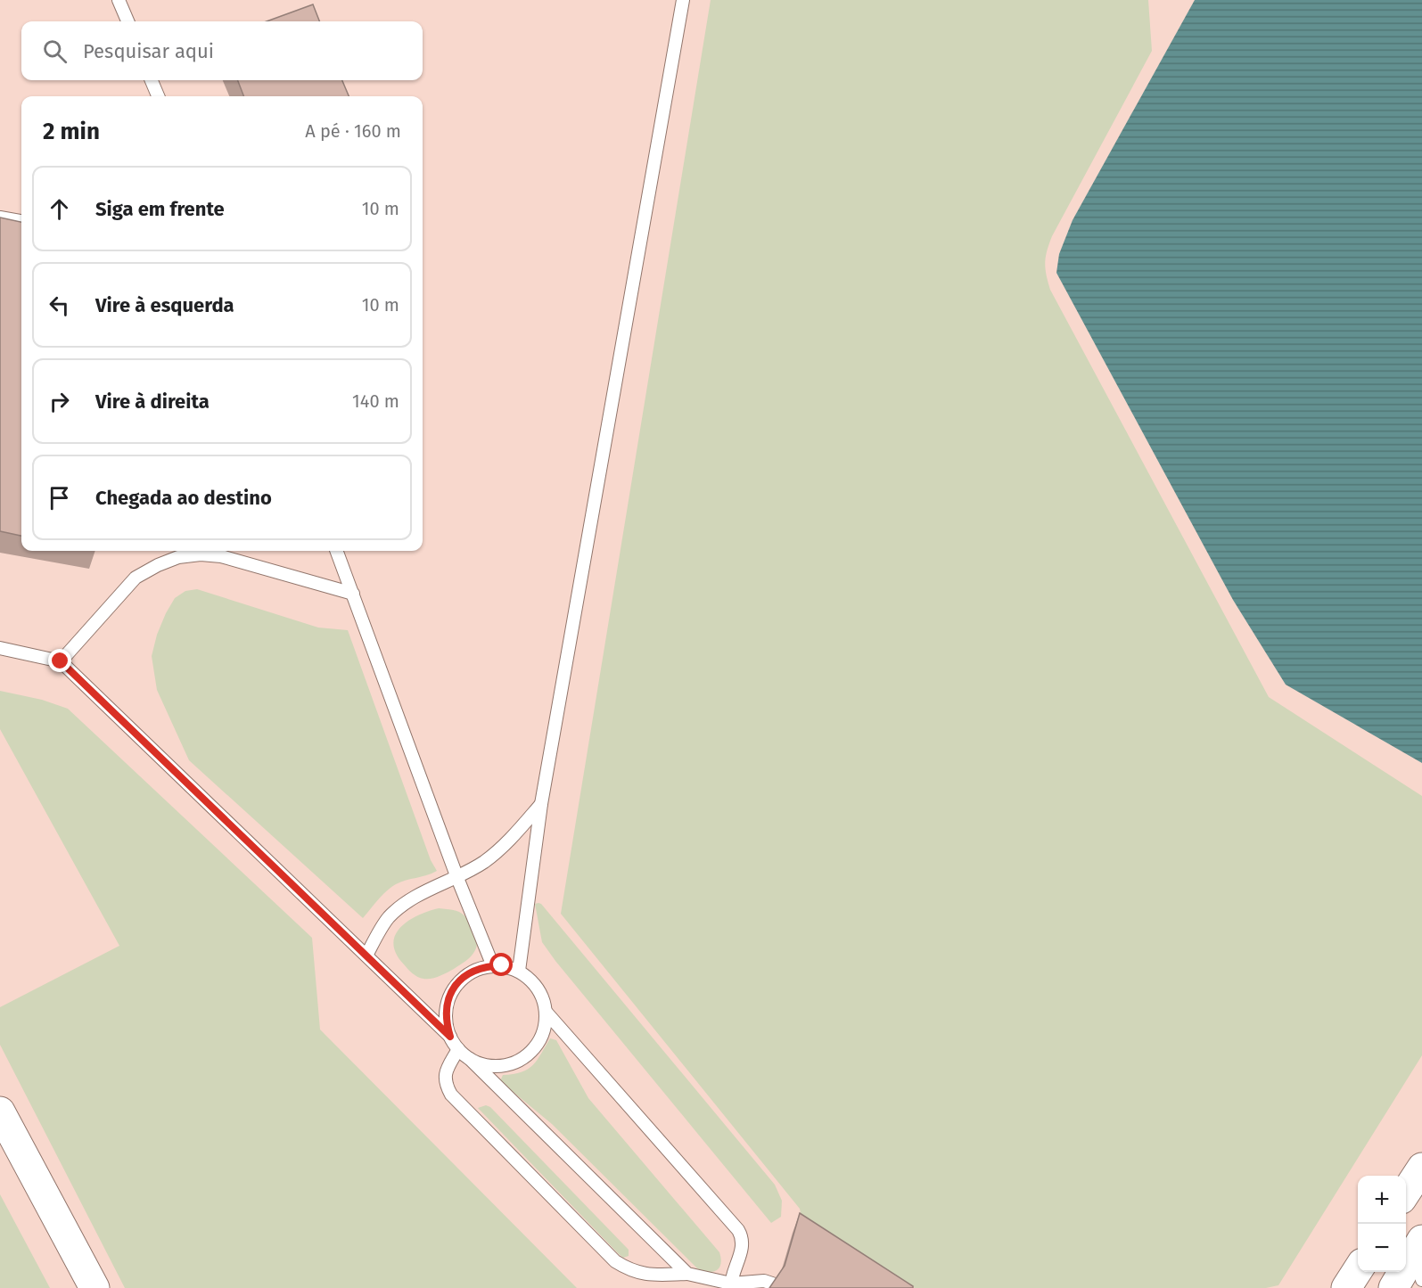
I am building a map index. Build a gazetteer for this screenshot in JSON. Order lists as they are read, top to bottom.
{
  "page": {
    "search": "Pesquisar aqui",
    "heading": ["2 min", "A pé · 160 m"],
    "list": [
      ["Siga em frente", "10 m"],
      ["Vire à esquerda", "10 m"],
      ["Vire à direita", "140 m"],
      "Chegada ao destino"
    ],
    "map_buttons": ["+", "−"]
  }
}
